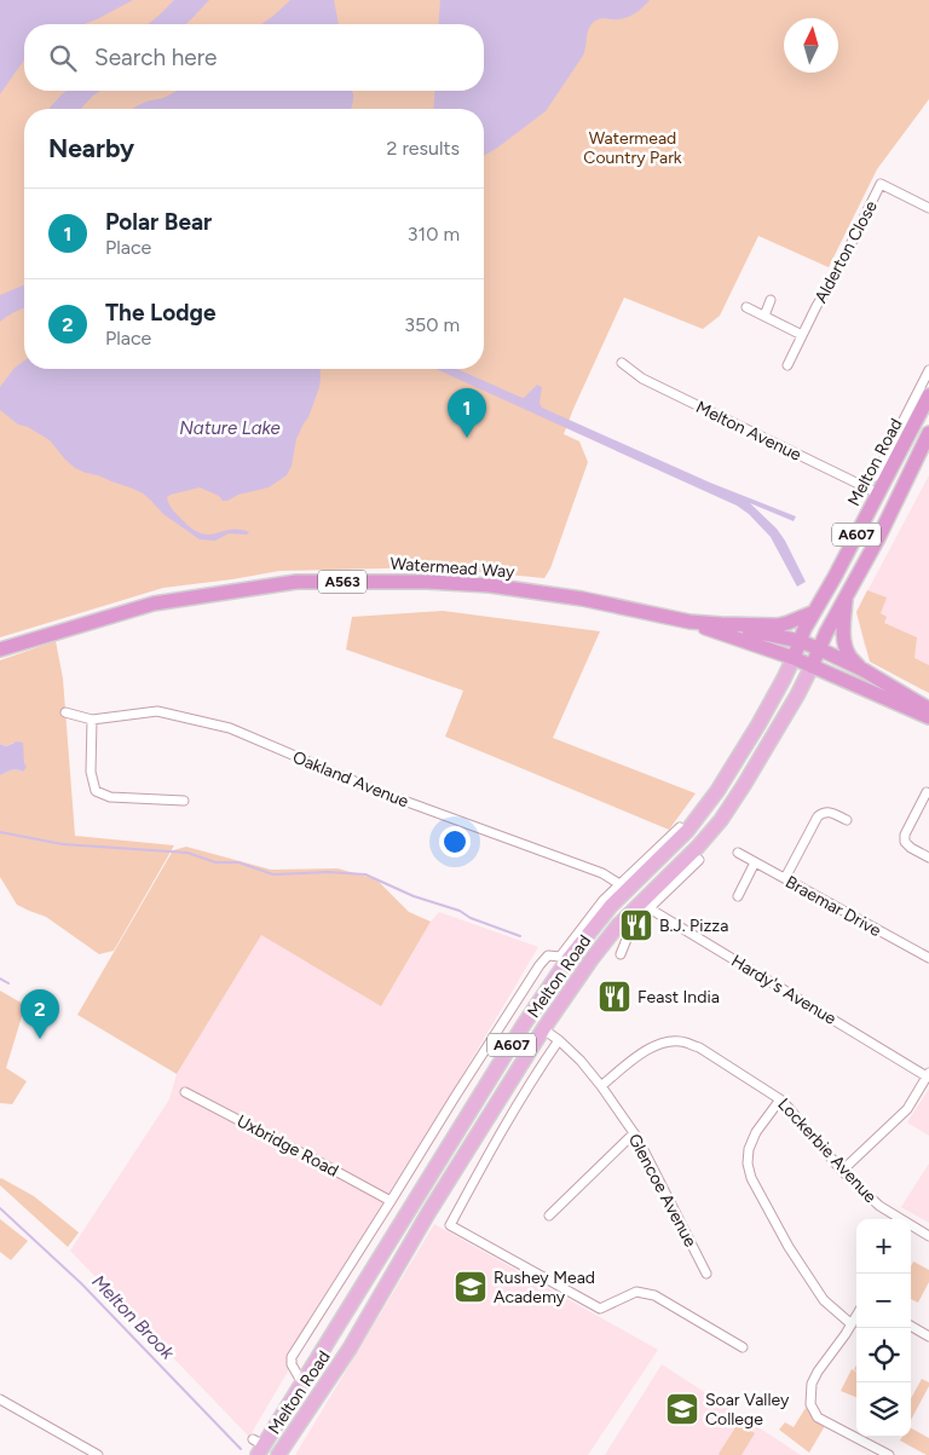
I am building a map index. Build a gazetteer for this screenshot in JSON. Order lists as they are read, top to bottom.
{
  "streets": {
    "highway": [
      "Melton Road",
      "A607",
      "Watermead Way",
      "A563"
    ],
    "street": [
      "Alderton Close",
      "Melton Avenue",
      "Oakland Avenue",
      "Braemar Drive",
      "Hardy's Avenue",
      "Uxbridge Road",
      "Lockerbie Avenue",
      "Glencoe Avenue"
    ]
  },
  "crossings": [
    ["Melton Avenue", "Melton Road"],
    ["Melton Road", "Watermead Way"],
    ["Melton Road", "Oakland Avenue"],
    ["Melton Road", "Hardy's Avenue"],
    ["Melton Road", "Uxbridge Road"],
    ["Melton Road", "Glencoe Avenue"],
    ["Lockerbie Avenue", "Glencoe Avenue"]
  ],
  "water": ["Nature Lake", "Melton Brook"],
  "parks": ["Watermead Country Park"],
  "places": {
    "restaurant": ["B.J. Pizza", "Feast India"],
    "school or university": ["Rushey Mead Academy", "Soar Valley College"]
  },
  "north": "top",
  "page": {
    "search": "Search here",
    "heading": ["Nearby", "2 results"],
    "list": [
      {
        "mark": "1",
        "name": "Polar Bear",
        "note": "Place",
        "value": "310 m"
      },
      {
        "mark": "2",
        "name": "The Lodge",
        "note": "Place",
        "value": "350 m"
      }
    ],
    "pins": ["1", "2"],
    "map_buttons": ["+", "−"]
  }
}
